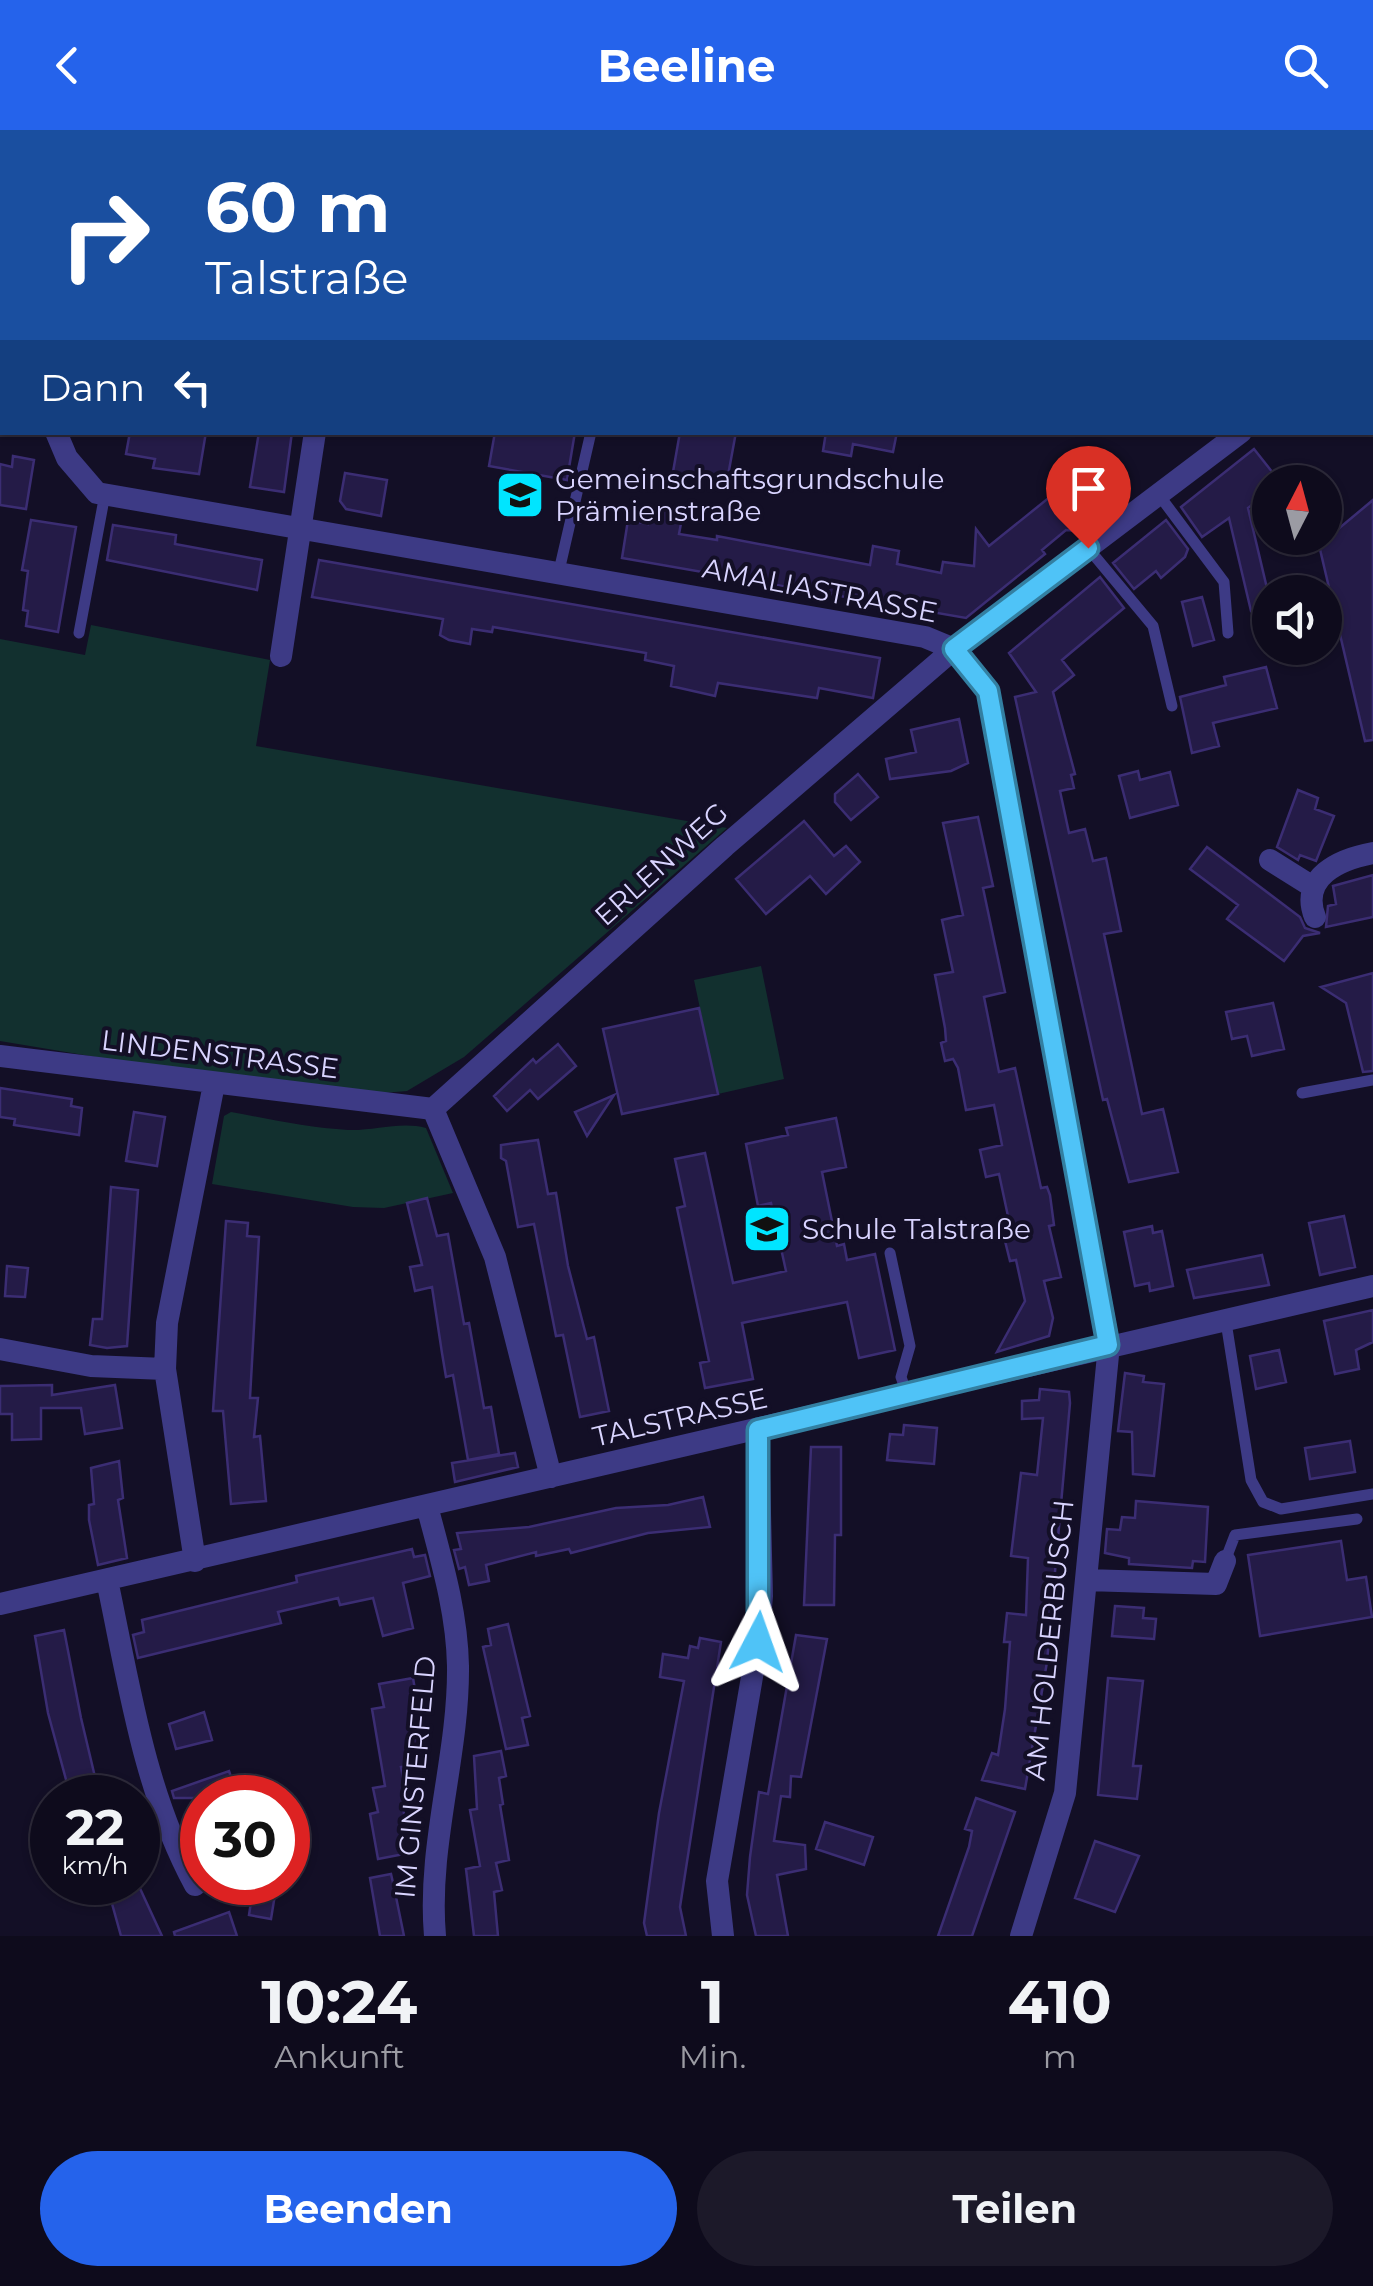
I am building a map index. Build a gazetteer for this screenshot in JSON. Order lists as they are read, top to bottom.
{
  "streets": {
    "street": [
      "AMALIASTRASSE",
      "ERLENWEG",
      "LINDENSTRASSE",
      "TALSTRASSE",
      "AM HOLDERBUSCH",
      "IM GINSTERFELD"
    ]
  },
  "crossings": [
    ["AMALIASTRASSE", "ERLENWEG"],
    ["AMALIASTRASSE", "TALSTRASSE"],
    ["AMALIASTRASSE", "AM HOLDERBUSCH"],
    ["ERLENWEG", "LINDENSTRASSE"],
    ["TALSTRASSE", "AM HOLDERBUSCH"],
    ["TALSTRASSE", "IM GINSTERFELD"]
  ],
  "places": {
    "school or university": ["Gemeinschaftsgrundschule Prämienstraße", "Schule Talstraße"]
  },
  "north": "top",
  "page": {
    "header": "Beeline",
    "turn": ["60 m", "Talstraße"],
    "then": "Dann",
    "speed": "22 km/h",
    "limit": "30",
    "eta": [
      "10:24",
      "Ankunft",
      "1",
      "Min.",
      "410",
      "m"
    ],
    "buttons": ["Beenden", "Teilen"]
  }
}
